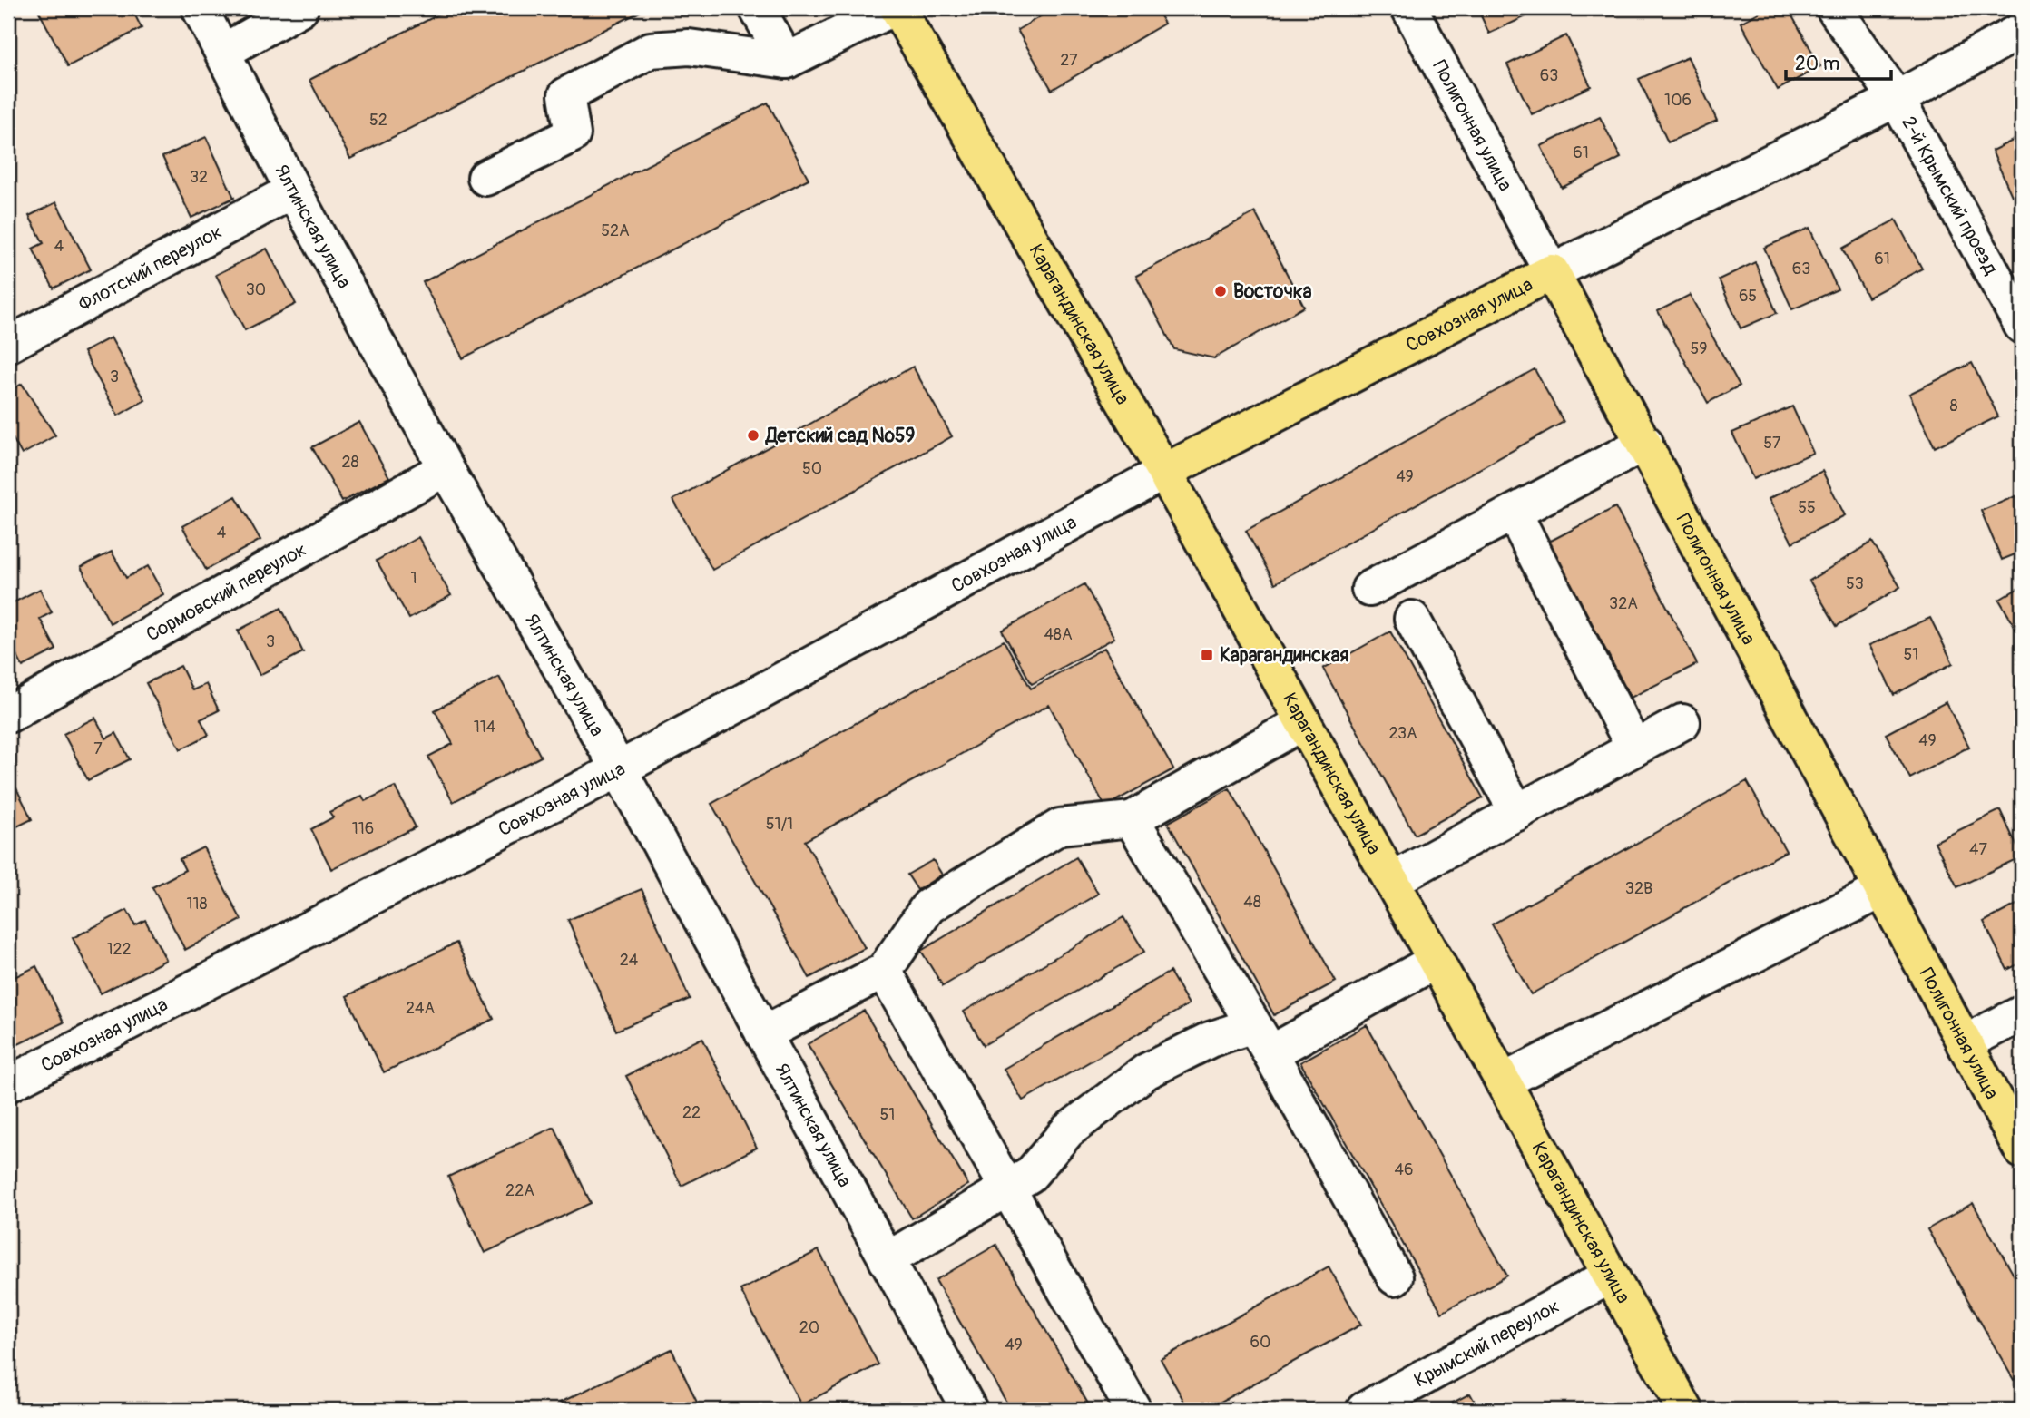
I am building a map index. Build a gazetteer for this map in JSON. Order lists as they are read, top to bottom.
{
  "streets": {
    "main road": ["Полигонная улица", "Совхозная улица", "Карагандинская улица"],
    "street": [
      "2-й Крымский проезд",
      "Ялтинская улица",
      "Флотский переулок",
      "Сормовский переулок",
      "Крымский переулок"
    ]
  },
  "crossings": [
    ["Полигонная улица", "Совхозная улица"],
    ["2-й Крымский проезд", "Совхозная улица"],
    ["Ялтинская улица", "Флотский переулок"],
    ["Ялтинская улица", "Совхозная улица"],
    ["Ялтинская улица", "Сормовский переулок"],
    ["Совхозная улица", "Карагандинская улица"],
    ["Карагандинская улица", "Крымский переулок"]
  ],
  "places": {
    "other": ["Восточка", "Детский сад №59"],
    "transit": ["Карагандинская"]
  },
  "house_numbers": [
    "27",
    "63",
    "106",
    "52",
    "61",
    "32",
    "52А",
    "4",
    "61",
    "63",
    "30",
    "65",
    "59",
    "3",
    "8",
    "57",
    "28",
    "50",
    "49",
    "55",
    "4",
    "1",
    "53",
    "32А",
    "48А",
    "3",
    "51",
    "114",
    "23А",
    "49",
    "7",
    "51/1",
    "116",
    "47",
    "32В",
    "48",
    "118",
    "122",
    "24",
    "24А",
    "22",
    "51",
    "46",
    "22А",
    "20",
    "60",
    "49"
  ],
  "scale_bar": "20 m"
}
